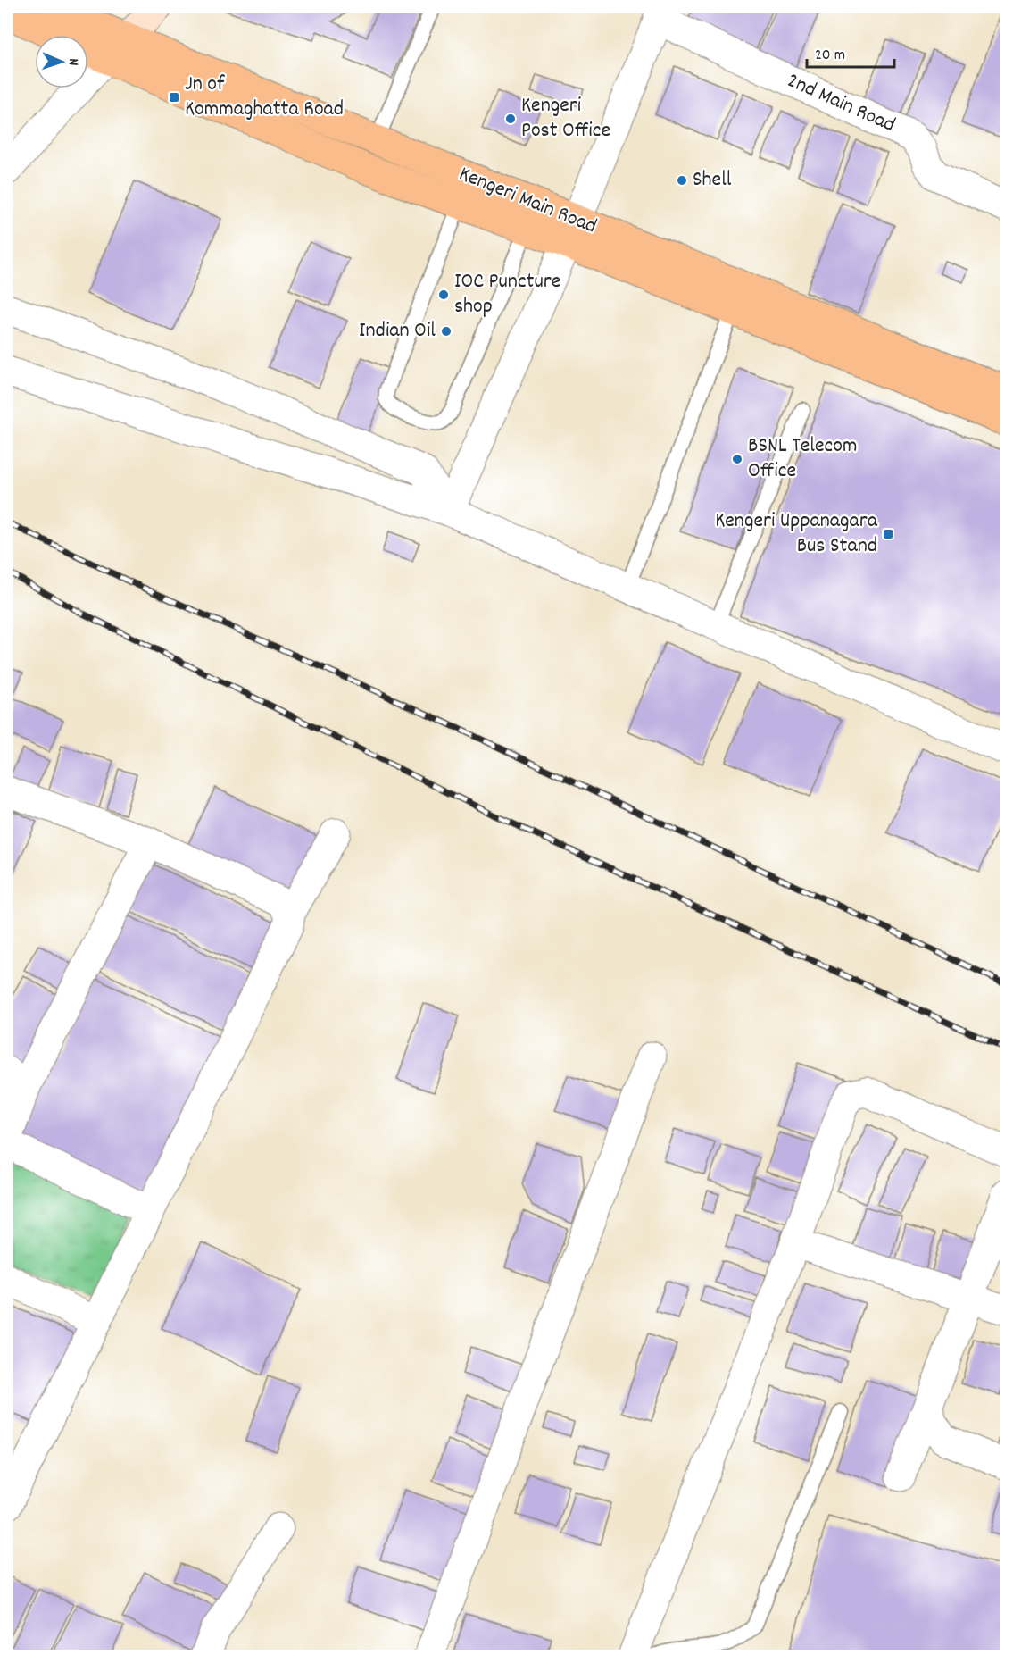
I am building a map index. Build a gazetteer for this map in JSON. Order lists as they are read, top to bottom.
{
  "streets": {
    "main road": ["Kengeri Main Road"],
    "street": ["2nd Main Road"]
  },
  "places": {
    "transit": ["Jn of Kommaghatta Road", "Kengeri Uppanagara Bus Stand"],
    "other": [
      "Kengeri Post Office",
      "Shell",
      "IOC Puncture shop",
      "Indian Oil",
      "BSNL Telecom Office"
    ]
  },
  "scale_bar": "20 m",
  "north": "right"
}
